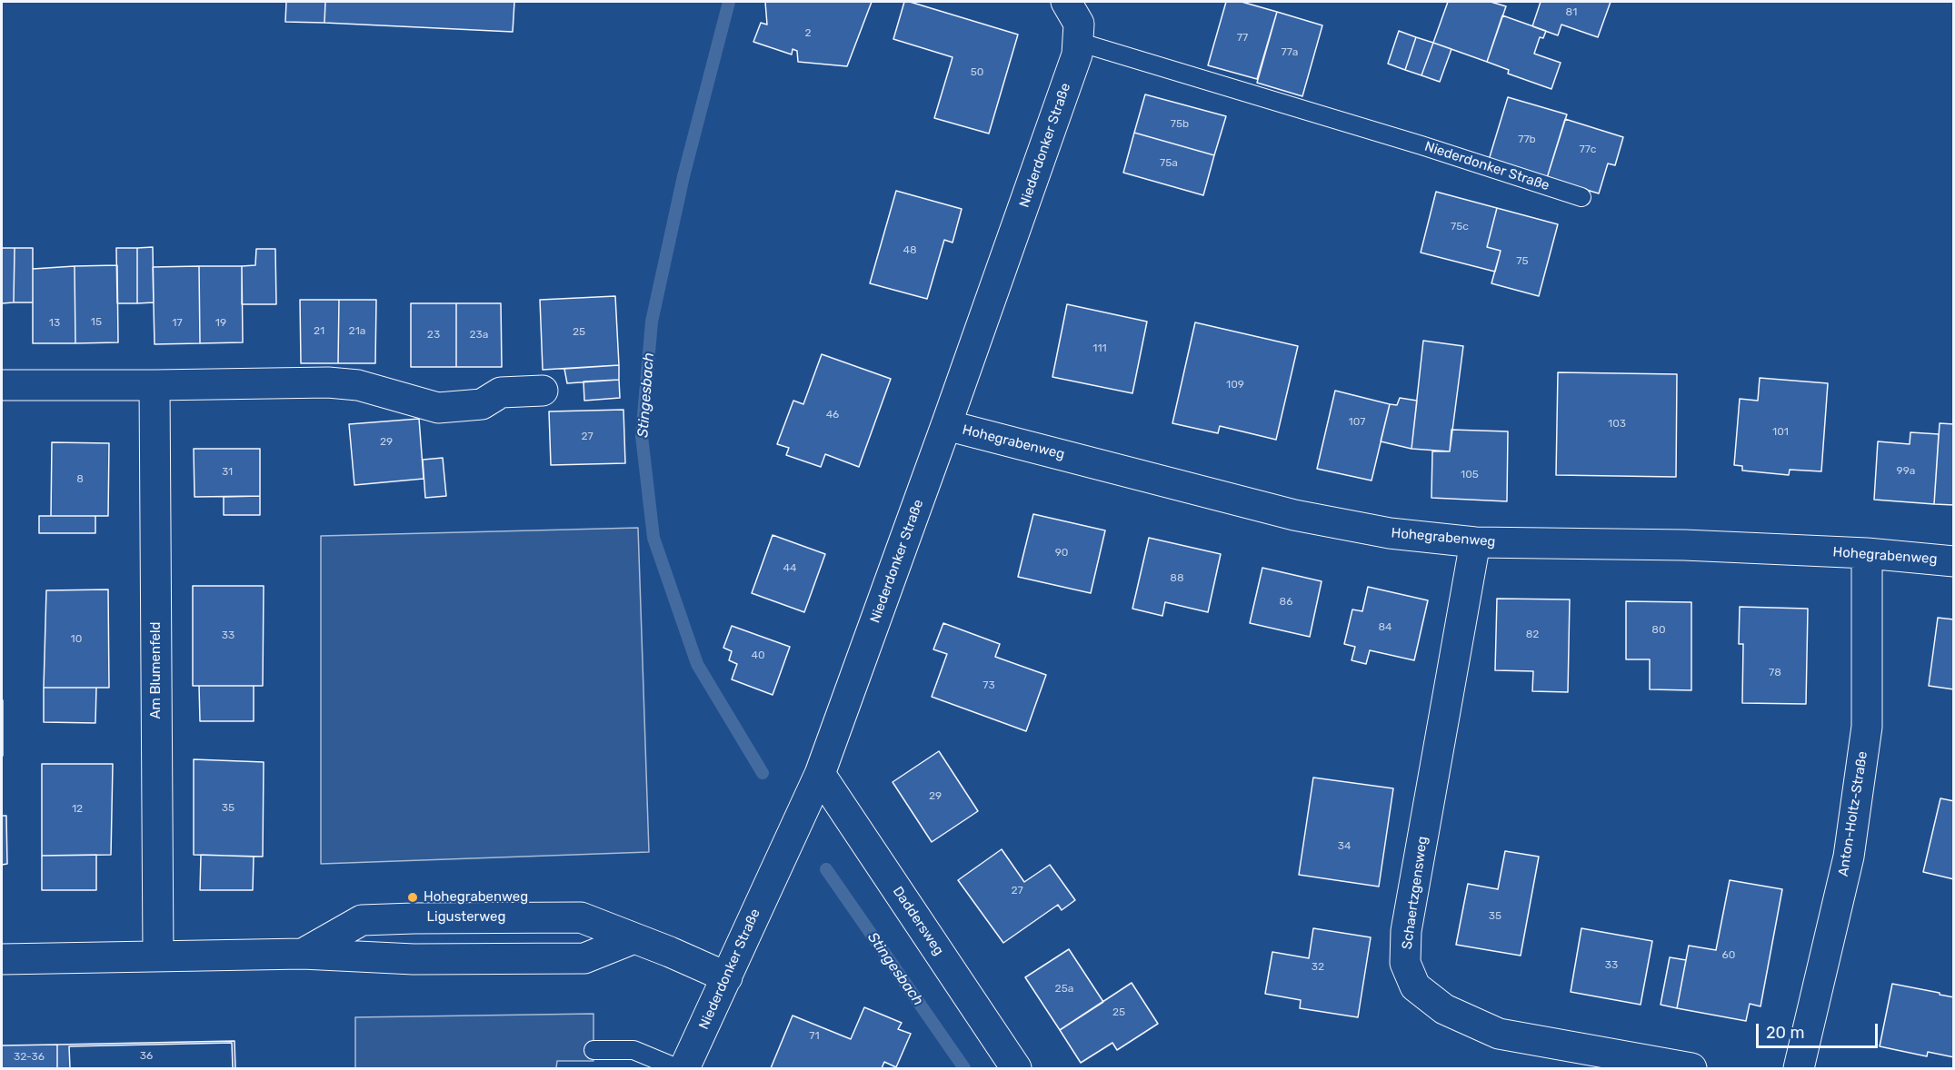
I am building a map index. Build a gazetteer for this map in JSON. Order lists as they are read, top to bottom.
{
  "streets": {
    "street": [
      "Niederdonker Straße",
      "Hohegrabenweg",
      "Am Blumenfeld",
      "Anton-Holtz-Straße",
      "Schaertzgensweg",
      "Ligusterweg",
      "Daddersweg"
    ]
  },
  "crossings": [
    ["Niederdonker Straße", "Hohegrabenweg"],
    ["Niederdonker Straße", "Ligusterweg"],
    ["Niederdonker Straße", "Daddersweg"],
    ["Hohegrabenweg", "Anton-Holtz-Straße"],
    ["Hohegrabenweg", "Schaertzgensweg"],
    ["Am Blumenfeld", "Ligusterweg"]
  ],
  "water": ["Stingesbach"],
  "places": ["Hohegrabenweg"],
  "house_numbers": [
    "81",
    "2",
    "77",
    "77a",
    "50",
    "75b",
    "77b",
    "77c",
    "75a",
    "75c",
    "48",
    "75",
    "15",
    "13",
    "17",
    "19",
    "21",
    "21a",
    "25",
    "23",
    "23a",
    "111",
    "109",
    "46",
    "107",
    "103",
    "101",
    "27",
    "29",
    "99a",
    "31",
    "105",
    "8",
    "90",
    "44",
    "88",
    "86",
    "84",
    "80",
    "82",
    "33",
    "10",
    "40",
    "78",
    "73",
    "29",
    "35",
    "12",
    "34",
    "27",
    "35",
    "60",
    "33",
    "32",
    "25a",
    "25",
    "71",
    "36",
    "32-36"
  ],
  "scale_bar": "20 m"
}
